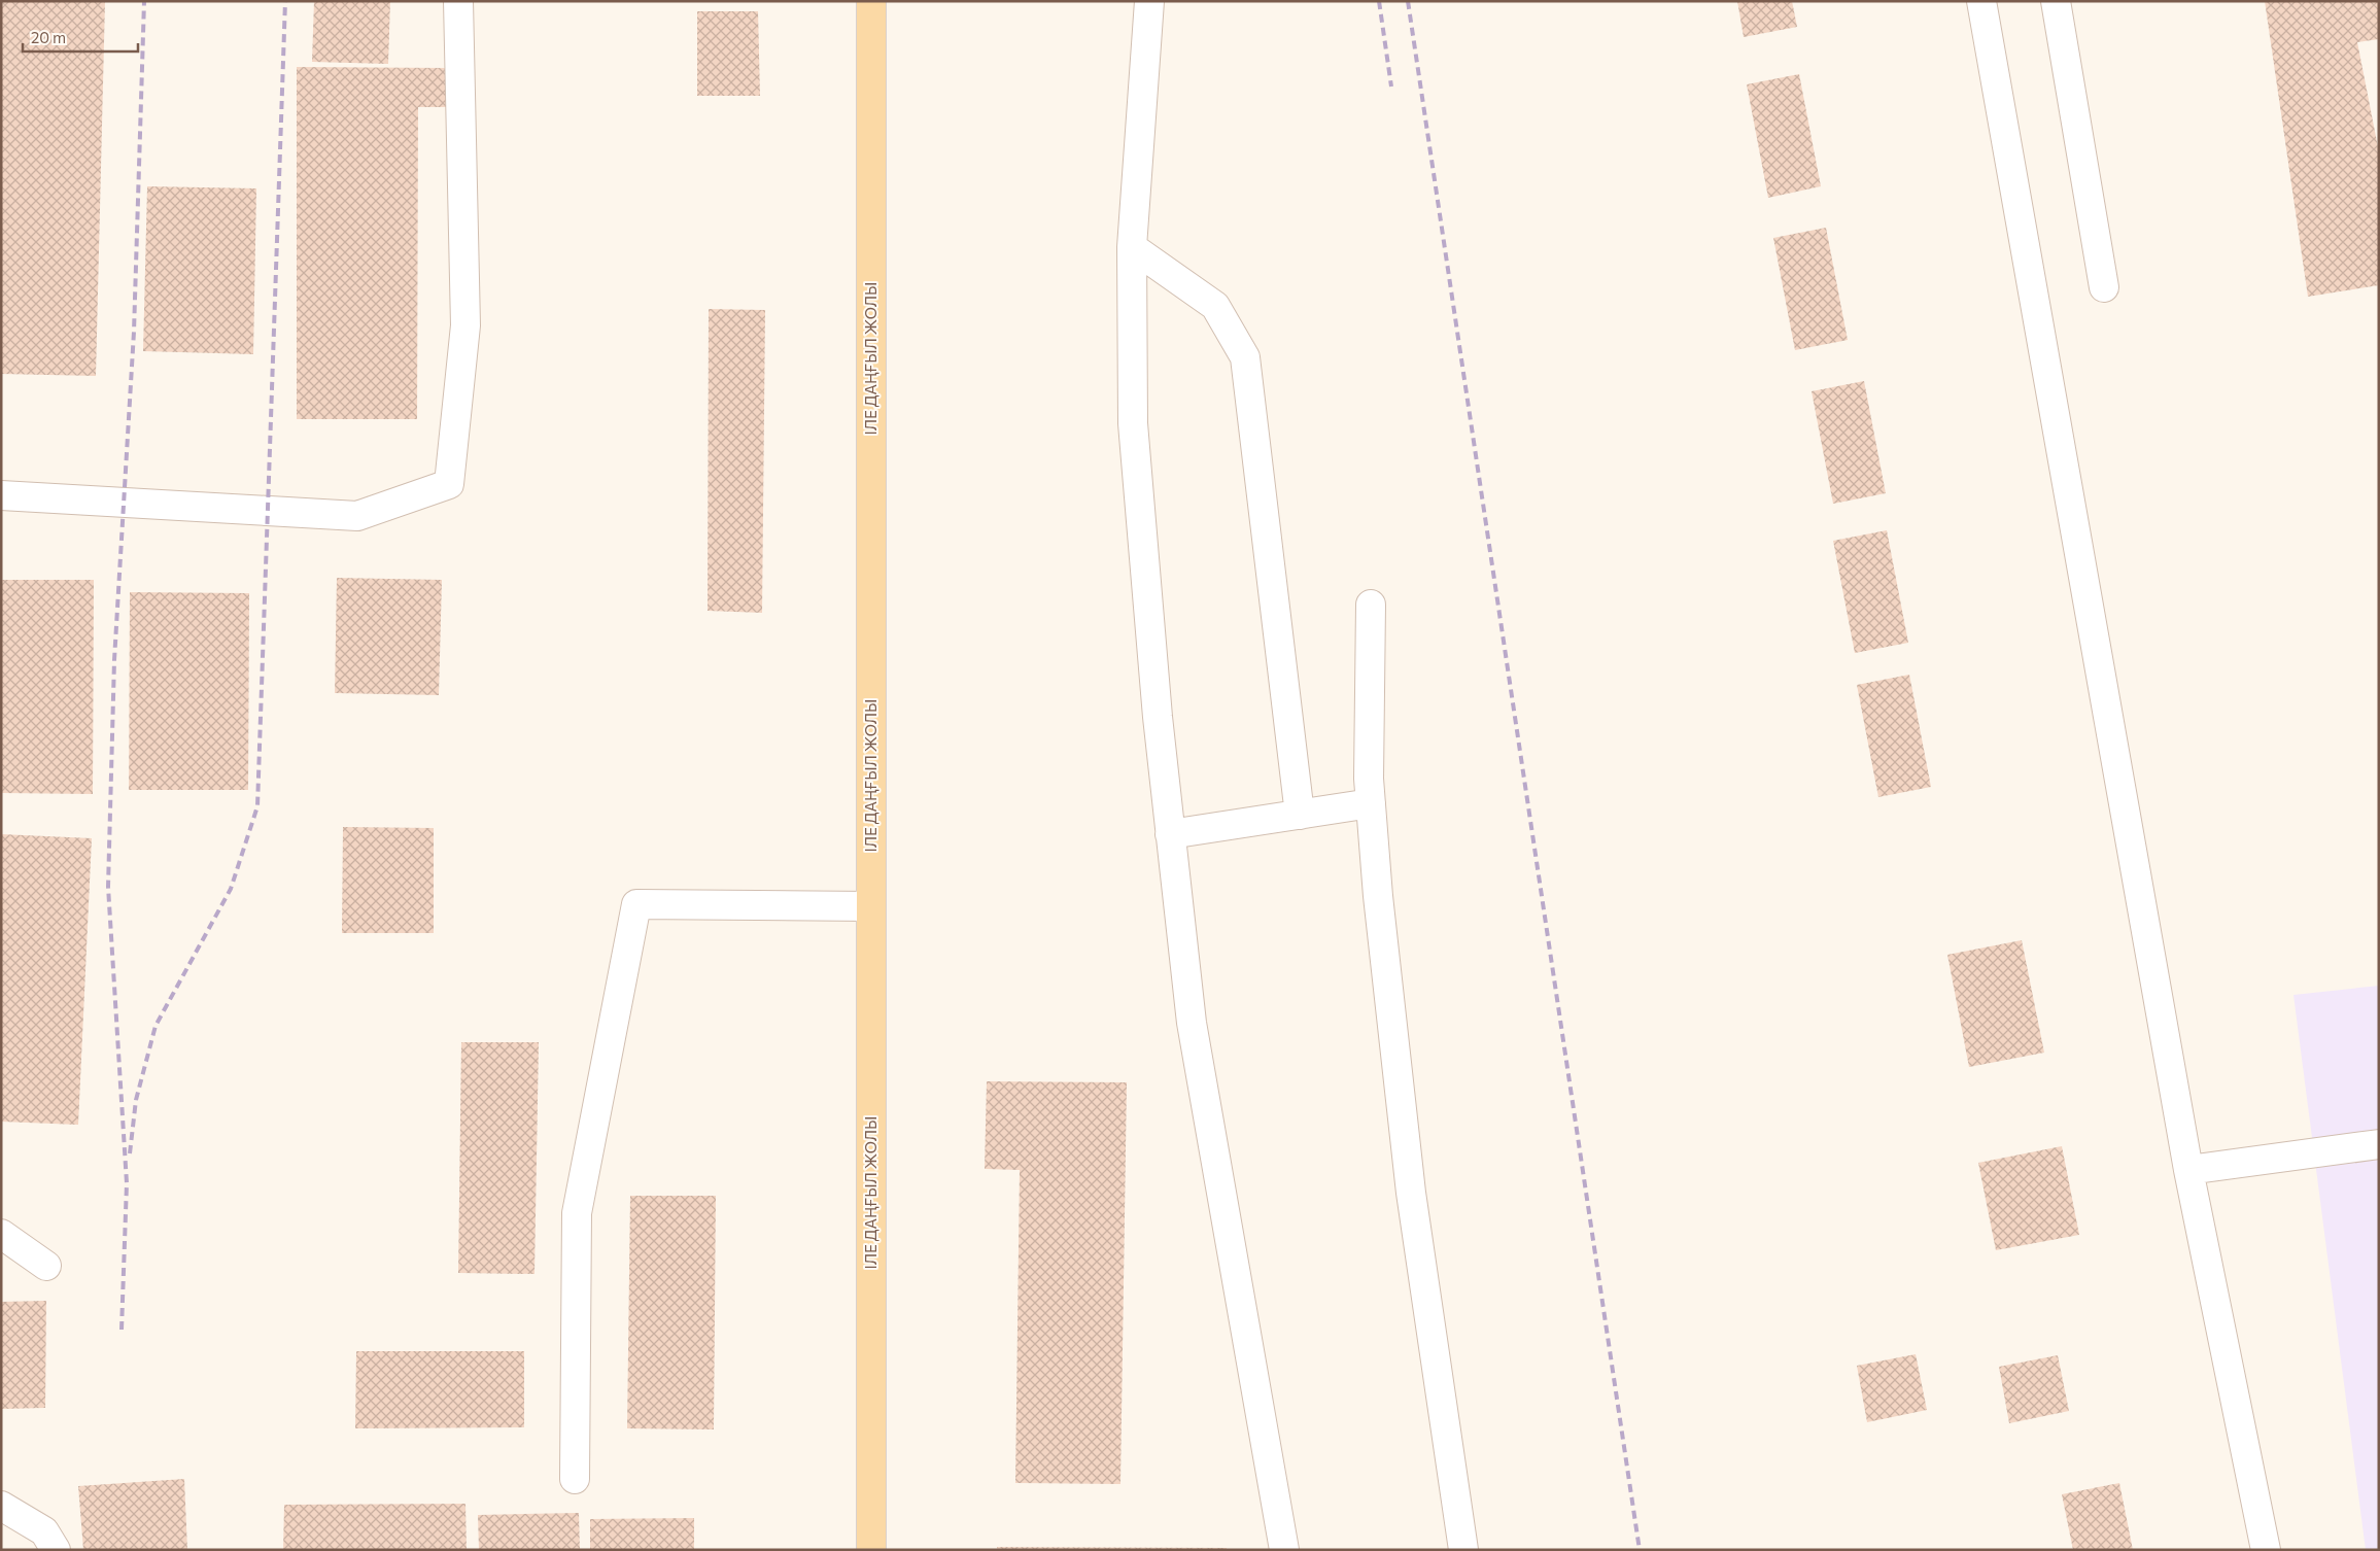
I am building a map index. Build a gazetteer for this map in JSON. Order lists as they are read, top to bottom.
{
  "streets": {
    "main road": ["ІЛЕ ДАҢҒЫЛ ЖОЛЫ"]
  },
  "scale_bar": "20 m"
}
